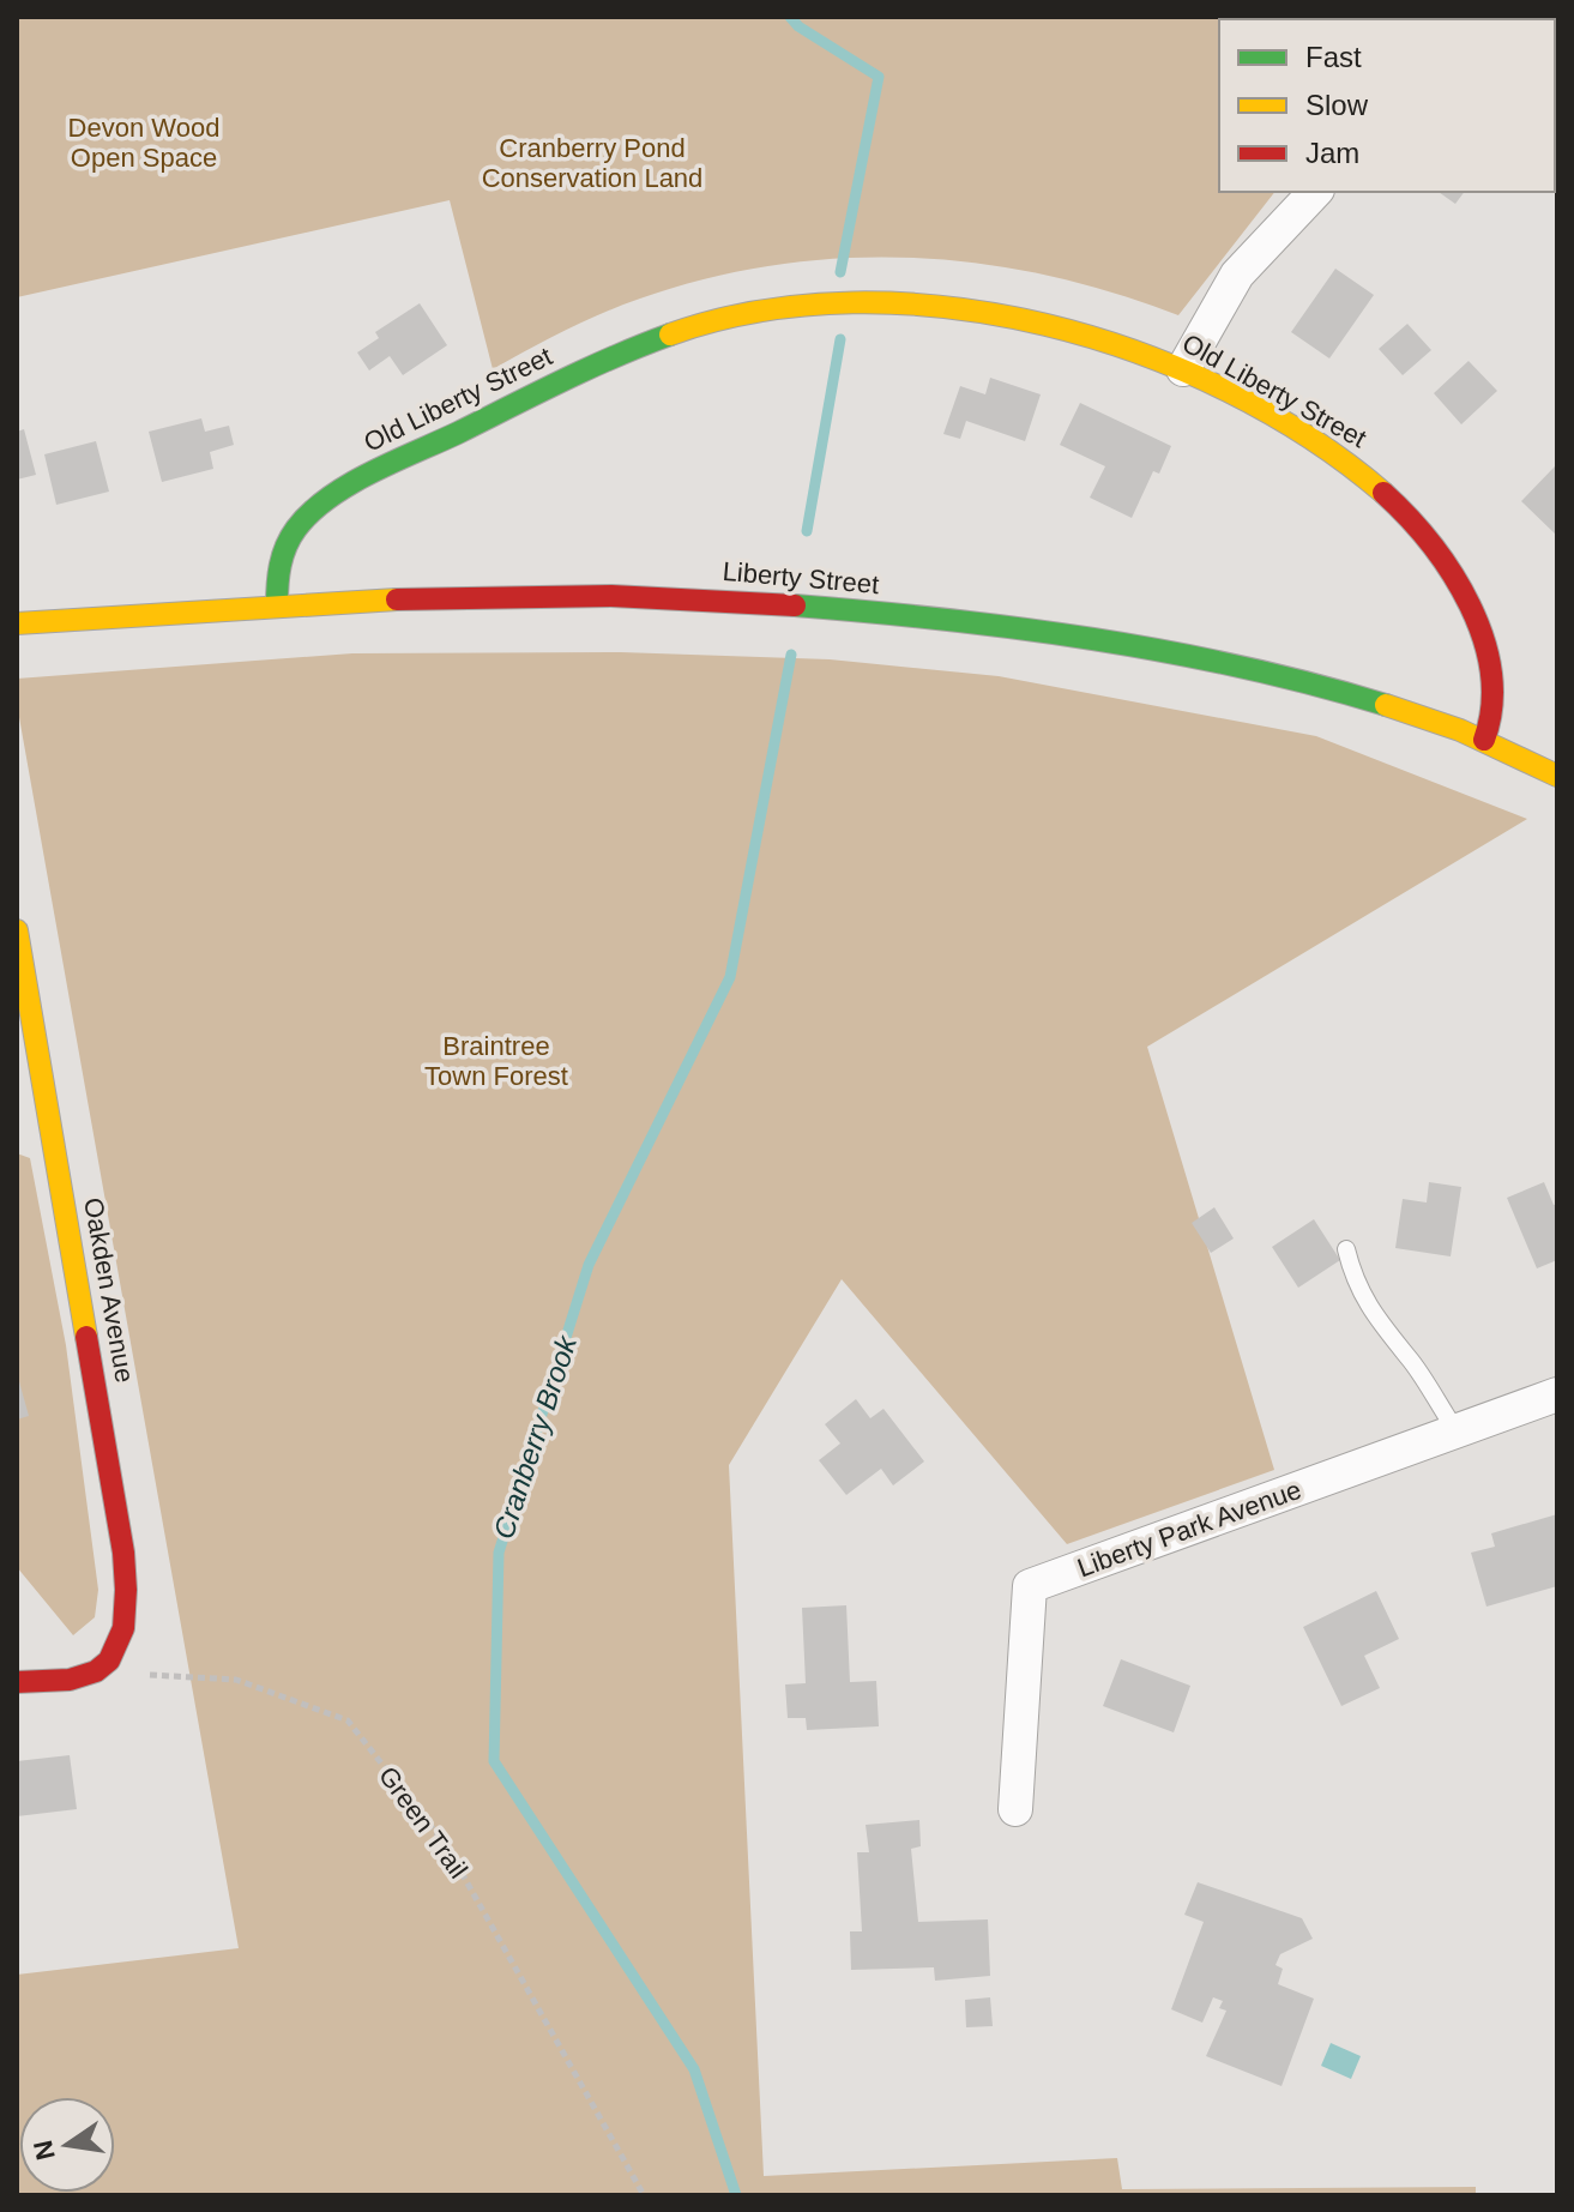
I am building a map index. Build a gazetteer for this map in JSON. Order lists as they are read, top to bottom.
{
  "streets": {
    "street": [
      "Old Liberty Street",
      "Liberty Street",
      "Oakden Avenue",
      "Liberty Park Avenue"
    ],
    "path": ["Green Trail"]
  },
  "crossings": [
    ["Old Liberty Street", "Liberty Street"],
    ["Oakden Avenue", "Green Trail"]
  ],
  "water": ["Cranberry Brook"],
  "parks": ["Devon Wood Open Space", "Cranberry Pond Conservation Land", "Braintree Town Forest"],
  "legend": ["Fast", "Slow", "Jam"],
  "north": "left"
}
